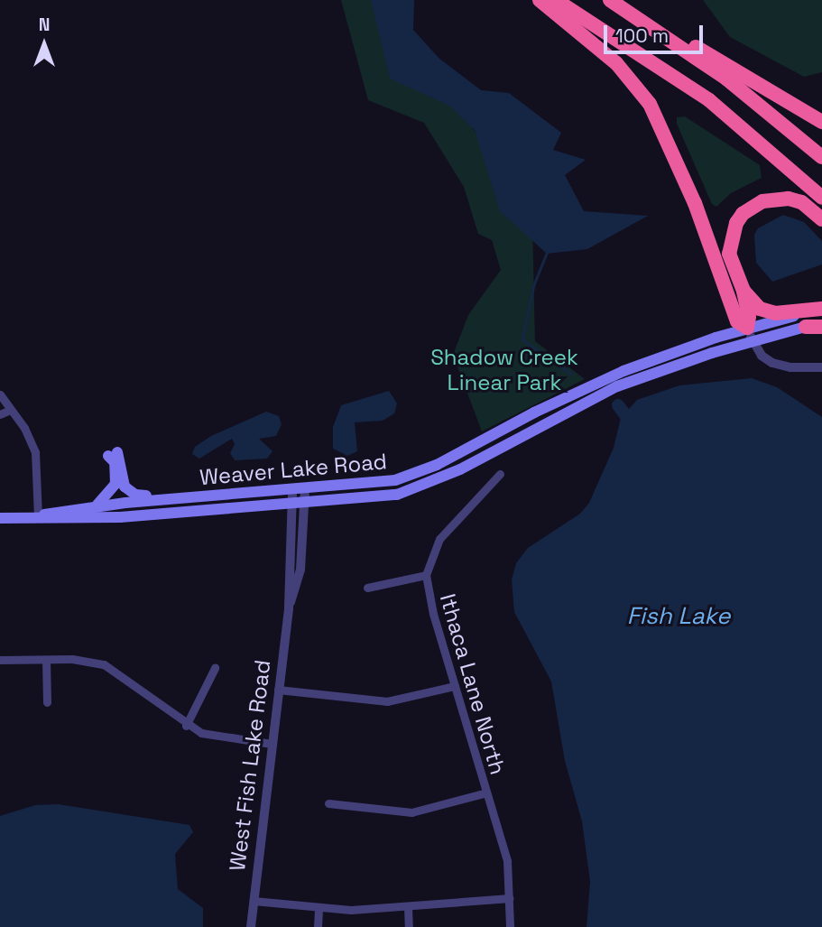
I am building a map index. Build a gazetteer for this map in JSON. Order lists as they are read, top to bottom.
{
  "streets": {
    "main road": ["Weaver Lake Road"],
    "street": ["Ithaca Lane North", "West Fish Lake Road"]
  },
  "crossings": [
    ["Weaver Lake Road", "West Fish Lake Road"]
  ],
  "water": ["Fish Lake"],
  "parks": ["Shadow Creek Linear Park"],
  "scale_bar": "100 m",
  "north": "top"
}
